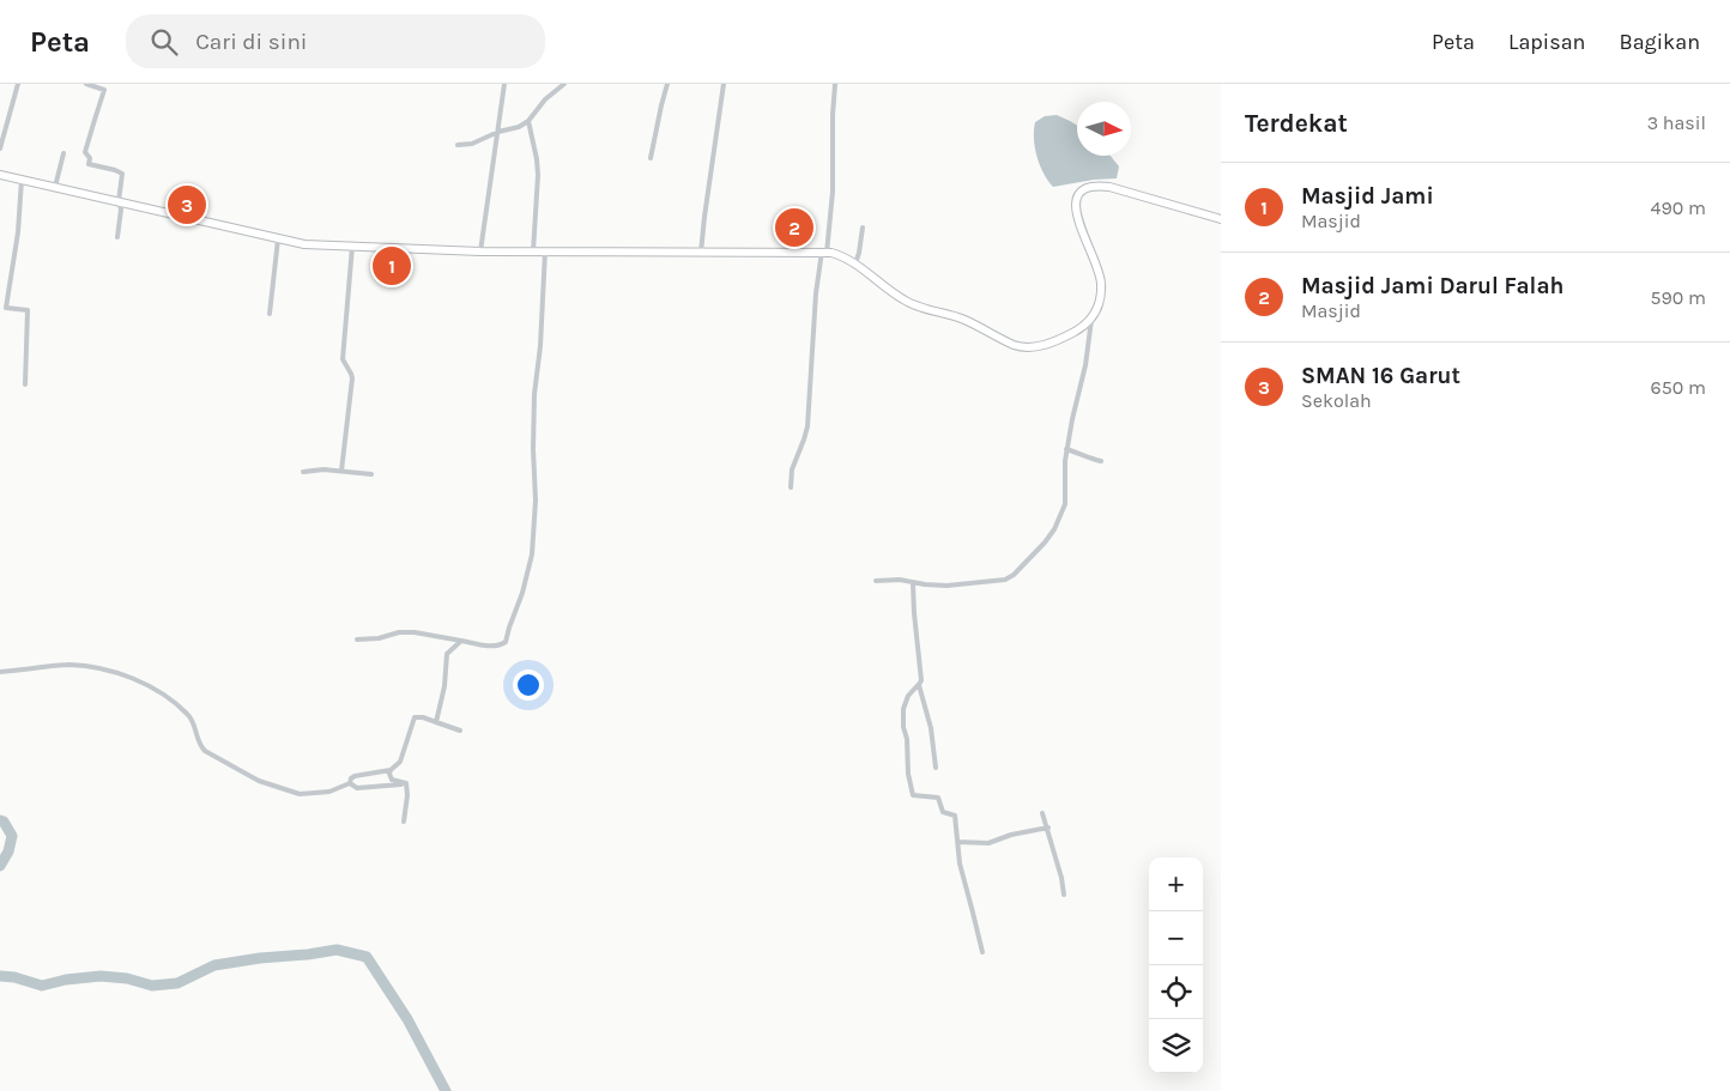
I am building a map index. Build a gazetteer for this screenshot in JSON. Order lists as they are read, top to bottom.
{
  "north": "right",
  "page": {
    "header": "Peta",
    "search": "Cari di sini",
    "nav": ["Peta", "Lapisan", "Bagikan"],
    "heading": ["Terdekat", "3 hasil"],
    "list": [
      {
        "mark": "1",
        "name": "Masjid Jami",
        "note": "Masjid",
        "value": "490 m"
      },
      {
        "mark": "2",
        "name": "Masjid Jami Darul Falah",
        "note": "Masjid",
        "value": "590 m"
      },
      {
        "mark": "3",
        "name": "SMAN 16 Garut",
        "note": "Sekolah",
        "value": "650 m"
      }
    ],
    "pins": ["3", "2", "1"],
    "map_buttons": ["+", "−"]
  }
}
